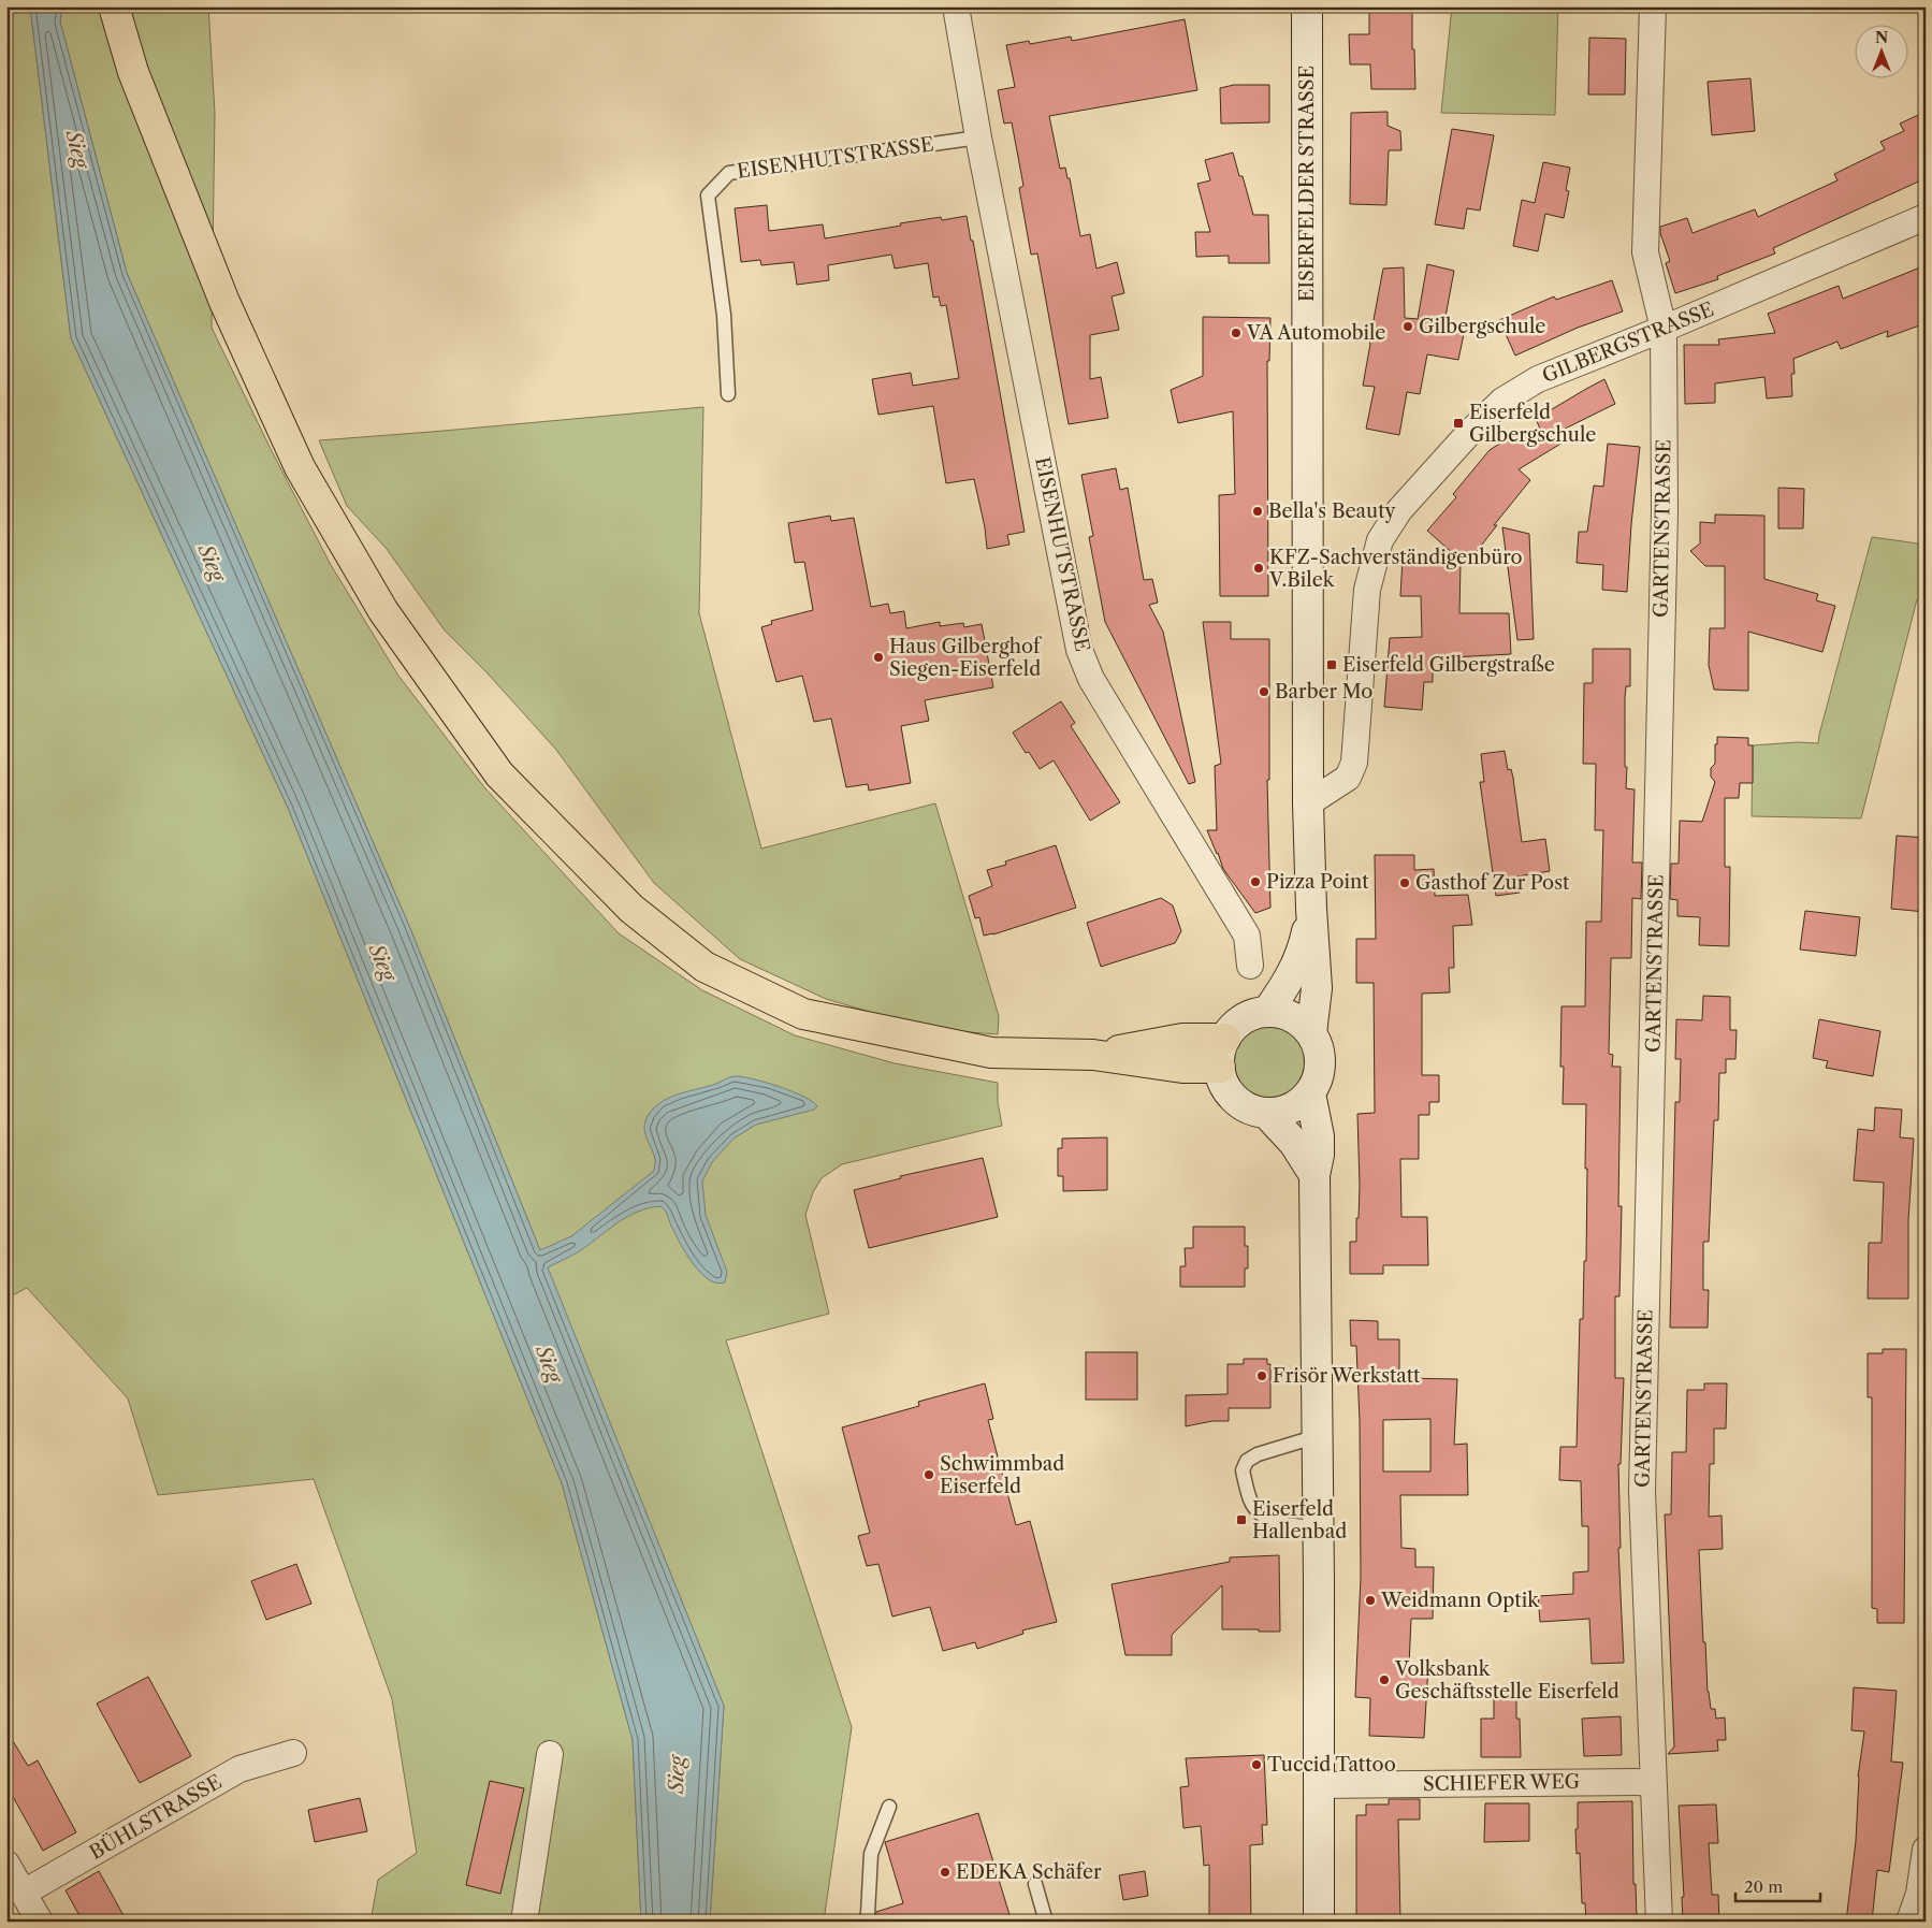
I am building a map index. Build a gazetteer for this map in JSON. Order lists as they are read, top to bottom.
{
  "streets": {
    "main road": ["EISERFELDER STRASSE"],
    "street": [
      "EISENHUTSTRASSE",
      "GILBERGSTRASSE",
      "GARTENSTRASSE",
      "SCHIEFER WEG",
      "BÜHLSTRASSE"
    ]
  },
  "crossings": [
    ["EISERFELDER STRASSE", "GILBERGSTRASSE"],
    ["GILBERGSTRASSE", "GARTENSTRASSE"],
    ["GARTENSTRASSE", "SCHIEFER WEG"]
  ],
  "water": ["Sieg"],
  "places": {
    "other": [
      "Gilbergschule",
      "VA Automobile",
      "Bella's Beauty",
      "KFZ-Sachverständigenbüro V.Bilek",
      "Haus Gilberghof Siegen-Eiserfeld",
      "Barber Mo",
      "Pizza Point",
      "Gasthof Zur Post",
      "Frisör Werkstatt",
      "Schwimmbad Eiserfeld",
      "Weidmann Optik",
      "Volksbank Geschäftsstelle Eiserfeld",
      "Tuccid Tattoo",
      "EDEKA Schäfer"
    ],
    "transit": ["Eiserfeld Gilbergschule", "Eiserfeld Gilbergstraße", "Eiserfeld Hallenbad"]
  },
  "scale_bar": "20 m",
  "north": "top"
}
